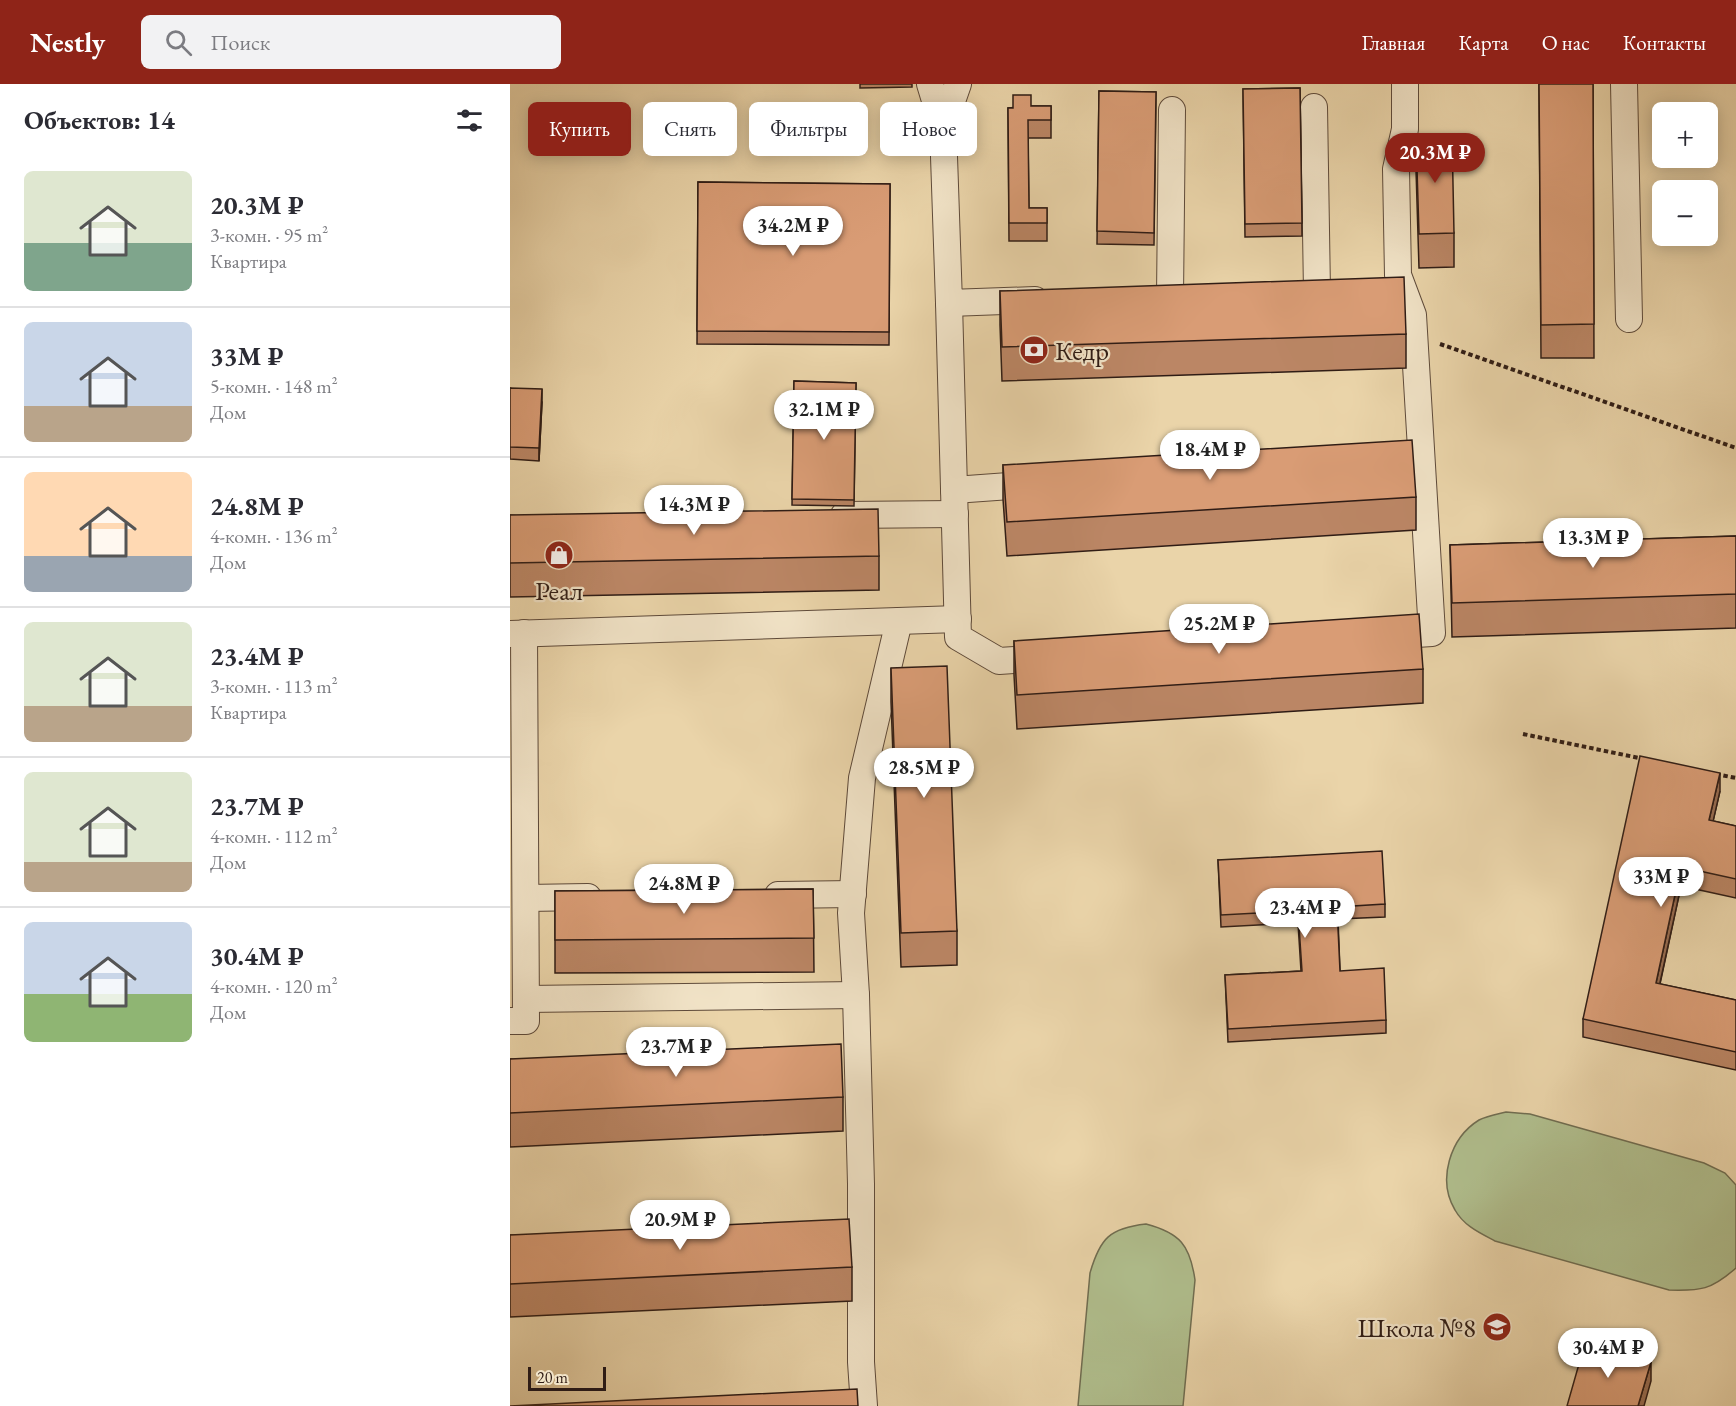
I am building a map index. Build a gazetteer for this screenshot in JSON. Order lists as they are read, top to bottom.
{
  "places": {
    "bank": ["Кедр"],
    "shop": ["Реал"],
    "school or university": ["Школа №8"]
  },
  "scale_bar": "20 m",
  "page": {
    "header": "Nestly",
    "search": "Поиск",
    "nav": [
      "Главная",
      "Карта",
      "О нас",
      "Контакты"
    ],
    "heading": "Объектов: 14",
    "map_buttons": ["+", "−"],
    "chip": [
      "Купить",
      "Снять",
      "Фильтры",
      "Новое"
    ],
    "price": [
      "20.3M ₽",
      "34.2M ₽",
      "32.1M ₽",
      "18.4M ₽",
      "14.3M ₽",
      "13.3M ₽",
      "25.2M ₽",
      "28.5M ₽",
      "33M ₽",
      "24.8M ₽",
      "23.4M ₽",
      "23.7M ₽",
      "20.9M ₽",
      "30.4M ₽"
    ],
    "list": [
      {
        "name": "20.3M ₽",
        "note": "3-комн. · 95 m² · Квартира"
      },
      {
        "name": "33M ₽",
        "note": "5-комн. · 148 m² · Дом"
      },
      {
        "name": "24.8M ₽",
        "note": "4-комн. · 136 m² · Дом"
      },
      {
        "name": "23.4M ₽",
        "note": "3-комн. · 113 m² · Квартира"
      },
      {
        "name": "23.7M ₽",
        "note": "4-комн. · 112 m² · Дом"
      },
      {
        "name": "30.4M ₽",
        "note": "4-комн. · 120 m² · Дом"
      }
    ],
    "scale": "20 m"
  }
}
